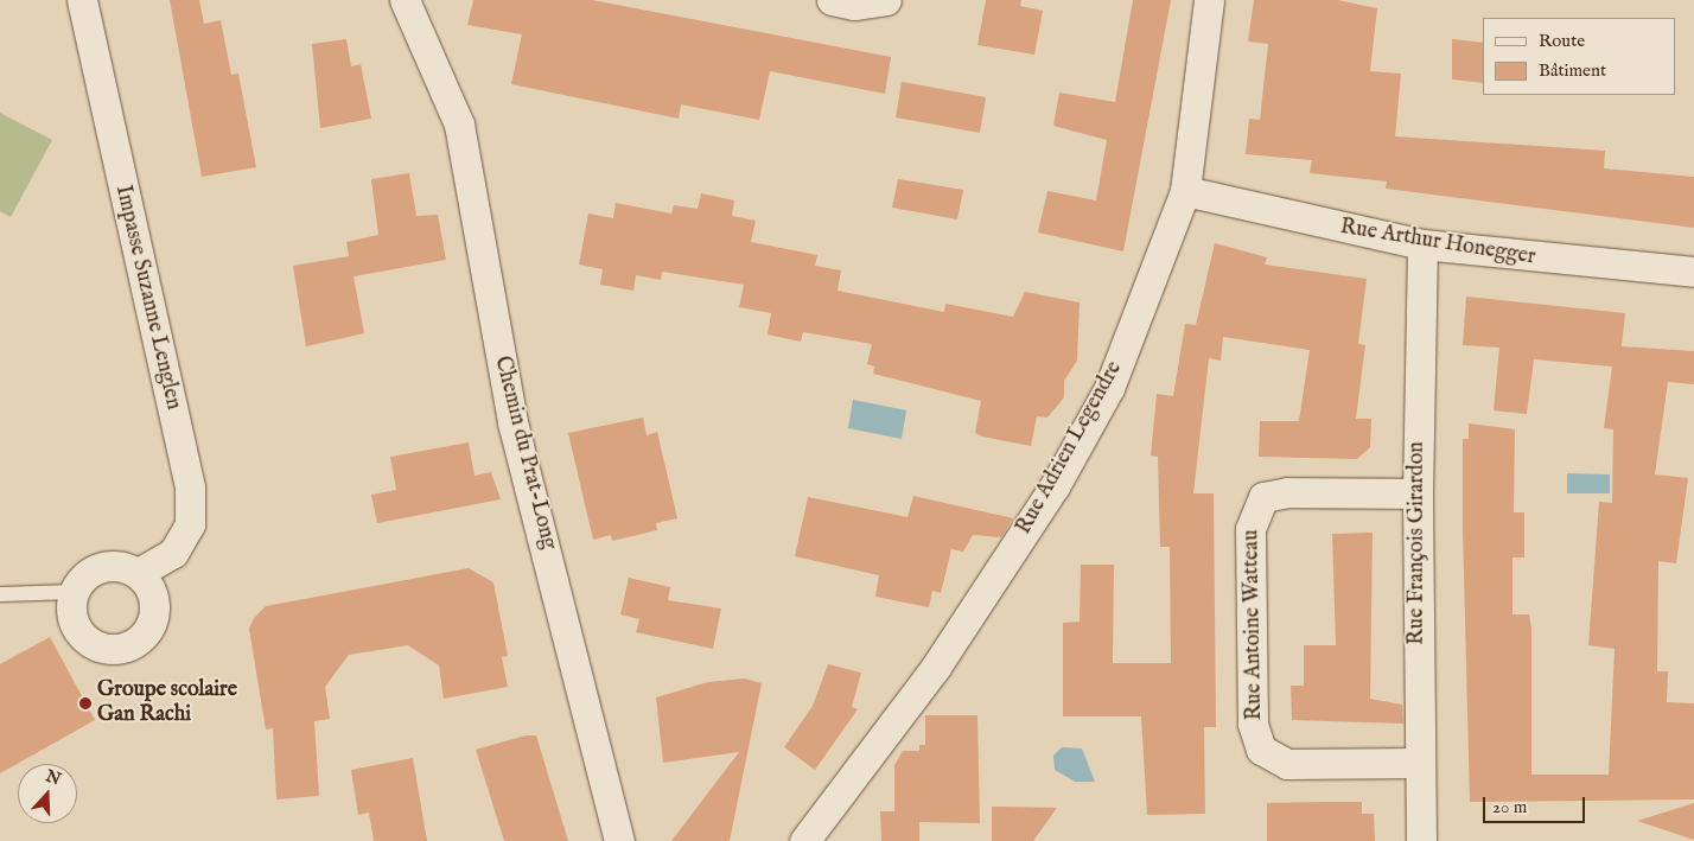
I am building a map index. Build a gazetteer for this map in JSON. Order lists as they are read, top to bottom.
{
  "streets": {
    "street": [
      "Rue Arthur Honegger",
      "Impasse Suzanne Lenglen",
      "Rue Adrien Legendre",
      "Chemin du Prat-Long",
      "Rue François Girardon",
      "Rue Antoine Watteau"
    ]
  },
  "crossings": [
    ["Rue Arthur Honegger", "Rue Adrien Legendre"],
    ["Rue Arthur Honegger", "Rue François Girardon"],
    ["Rue François Girardon", "Rue Antoine Watteau"]
  ],
  "places": ["Groupe scolaire Gan Rachi"],
  "legend": ["Route", "Bâtiment"],
  "scale_bar": "20 m",
  "north": "top"
}
